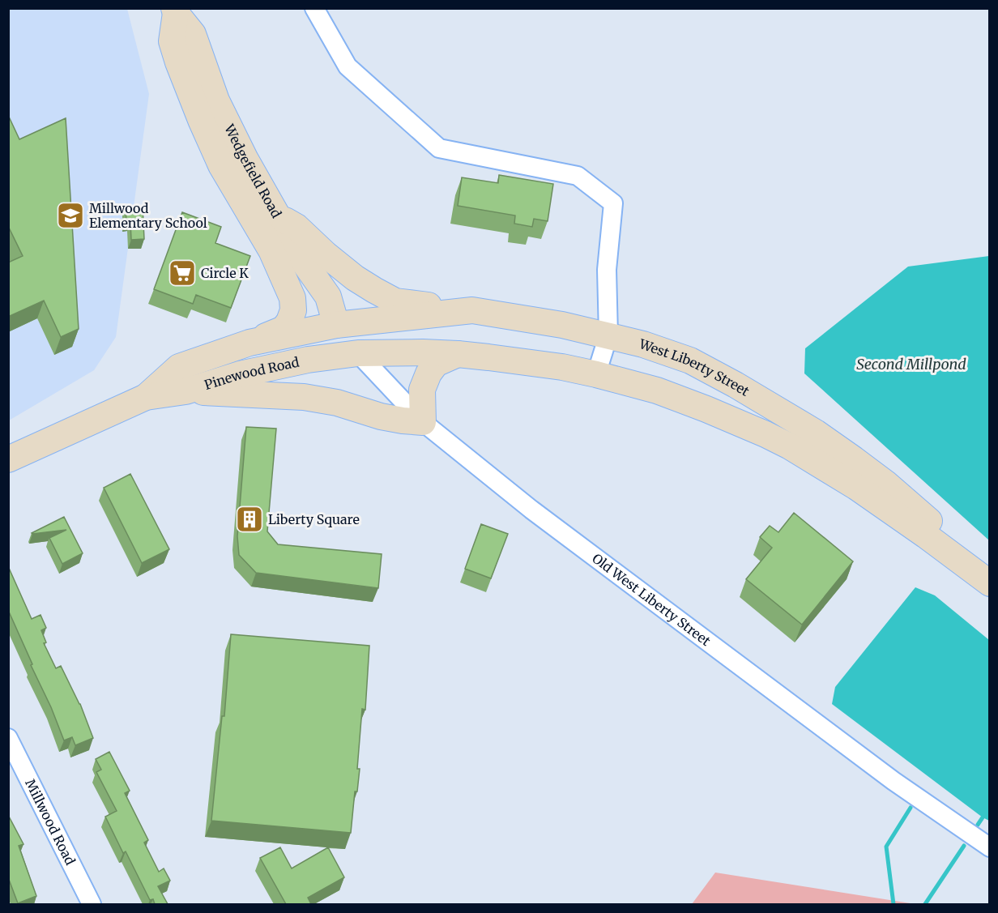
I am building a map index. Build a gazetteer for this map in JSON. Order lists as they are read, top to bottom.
{
  "streets": {
    "main road": [
      "Wedgefield Road",
      "West Liberty Street",
      "Pinewood Road",
      "Old West Liberty Street"
    ],
    "street": ["Millwood Road"]
  },
  "crossings": [
    ["Wedgefield Road", "West Liberty Street"],
    ["Wedgefield Road", "Pinewood Road"],
    ["Wedgefield Road", "Old West Liberty Street"],
    ["West Liberty Street", "Pinewood Road"],
    ["West Liberty Street", "Old West Liberty Street"],
    ["Pinewood Road", "Old West Liberty Street"]
  ],
  "water": ["Second Millpond"],
  "places": {
    "school or university": ["Millwood Elementary School"],
    "supermarket": ["Circle K"],
    "building": ["Liberty Square"]
  }
}
